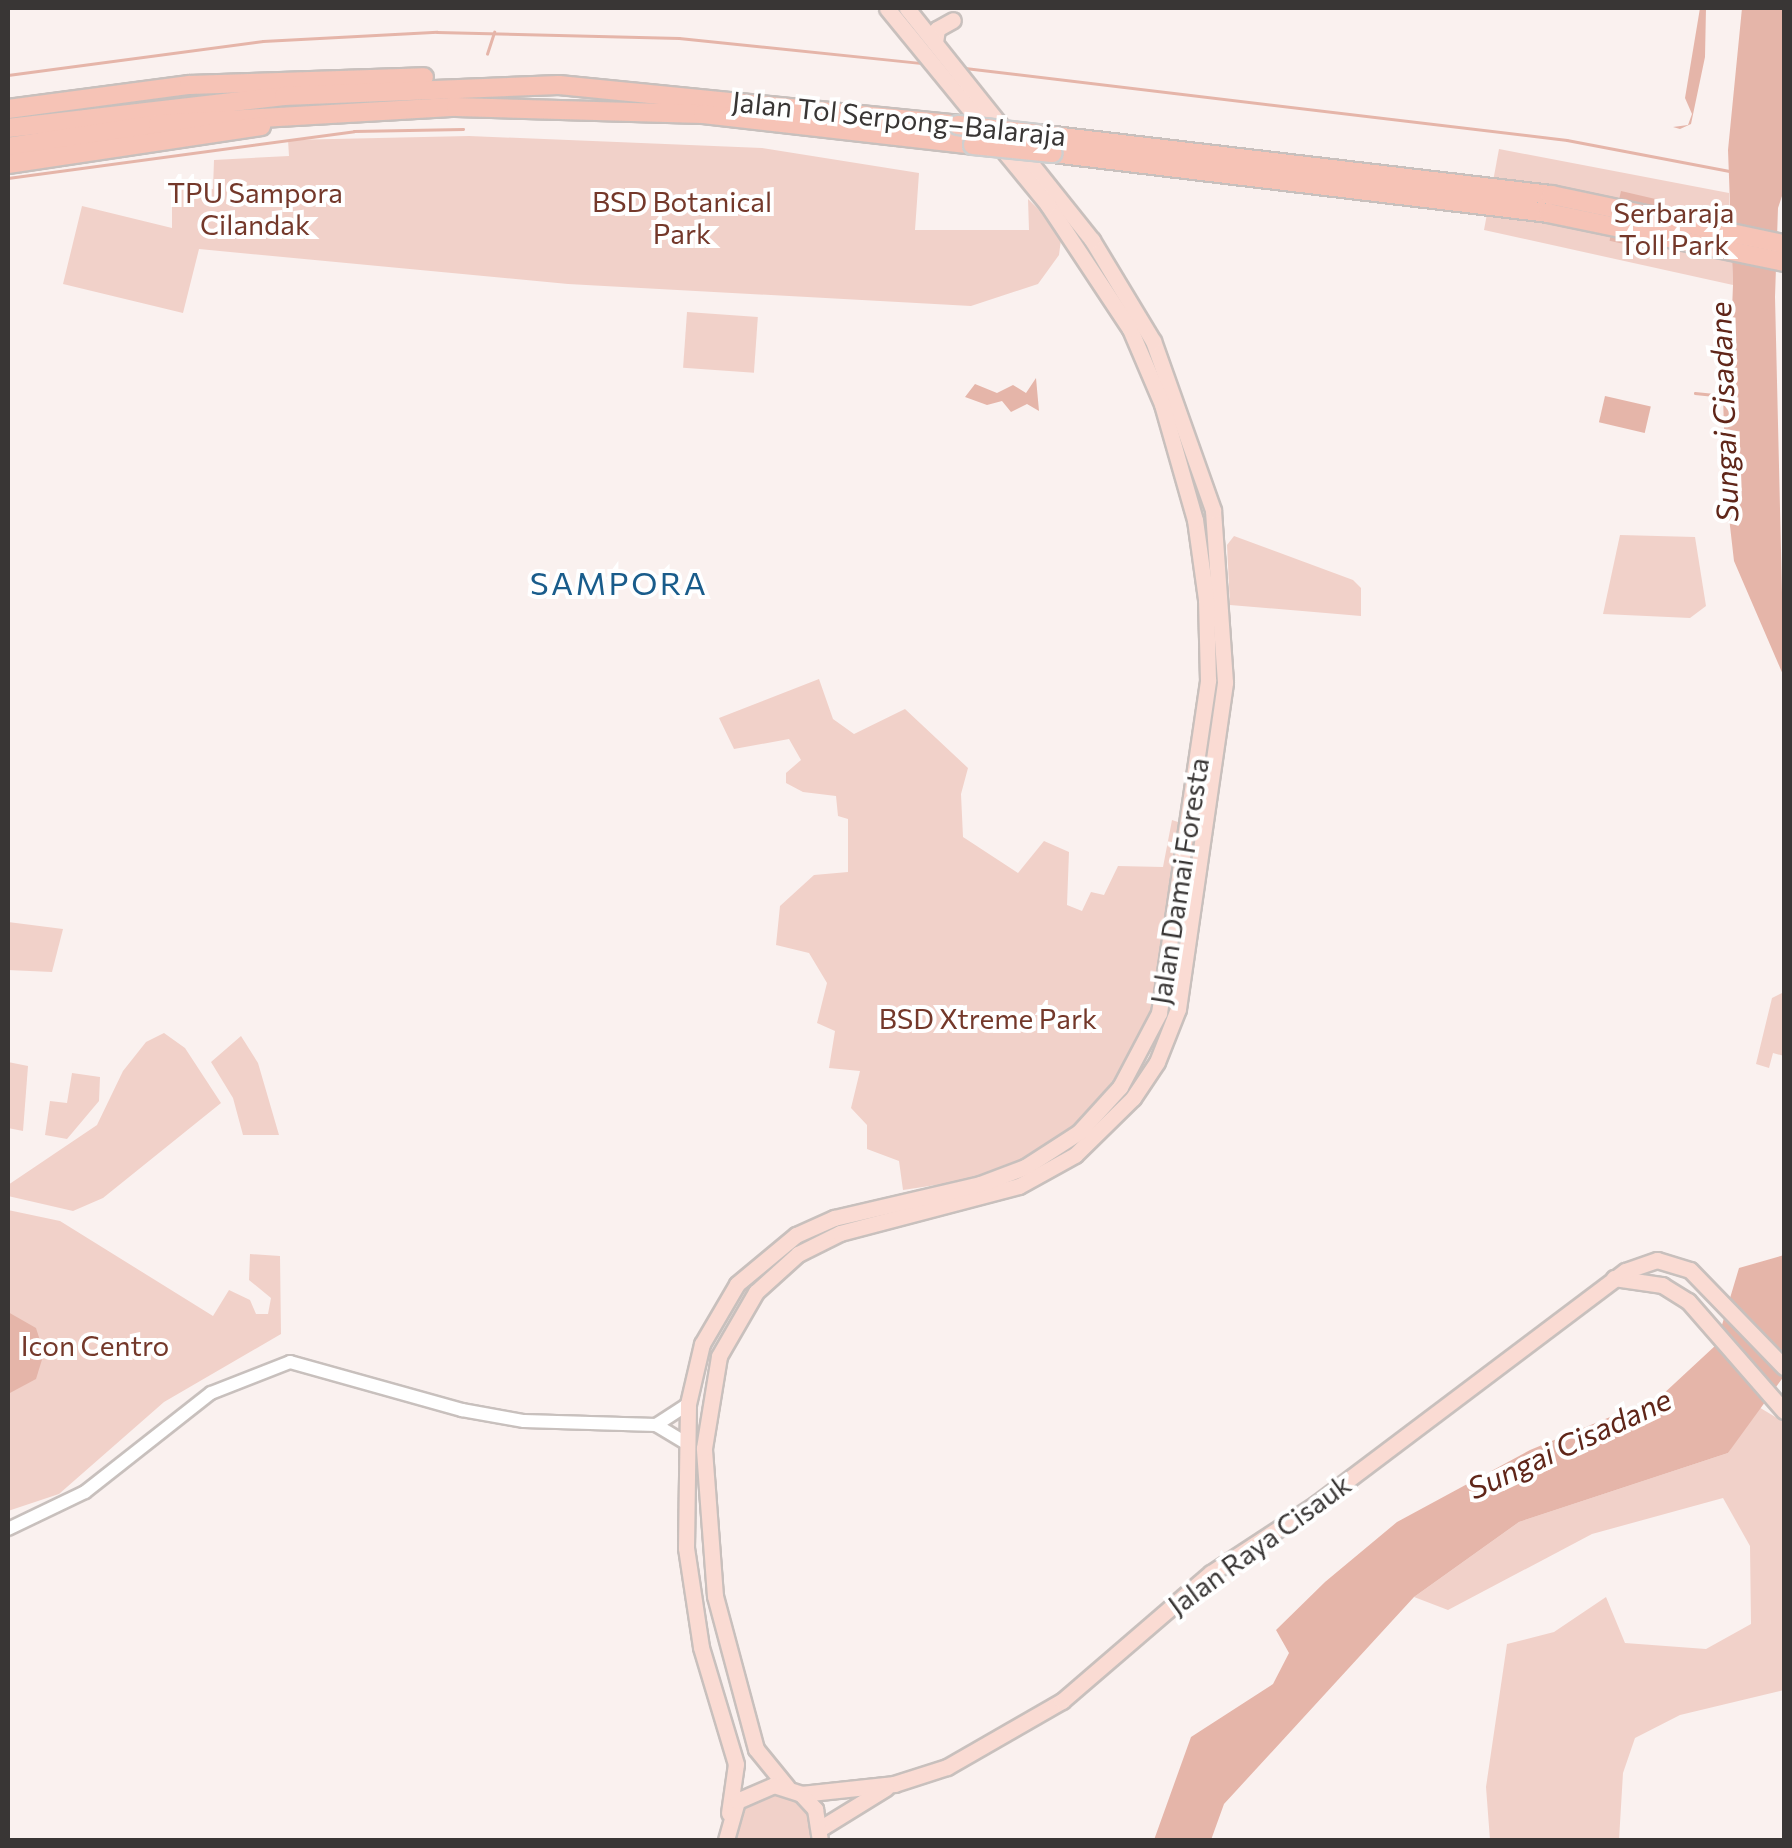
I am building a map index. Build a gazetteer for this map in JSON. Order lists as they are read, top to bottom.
{
  "streets": {
    "highway": ["Jalan Tol Serpong–Balaraja"],
    "main road": ["Jalan Damai Foresta", "Jalan Raya Cisauk"]
  },
  "crossings": [
    ["Jalan Damai Foresta", "Jalan Raya Cisauk"]
  ],
  "districts": ["SAMPORA"],
  "water": ["Sungai Cisadane"],
  "parks": [
    "TPU Sampora Cilandak",
    "BSD Botanical Park",
    "Serbaraja Toll Park",
    "BSD Xtreme Park",
    "Icon Centro"
  ]
}
